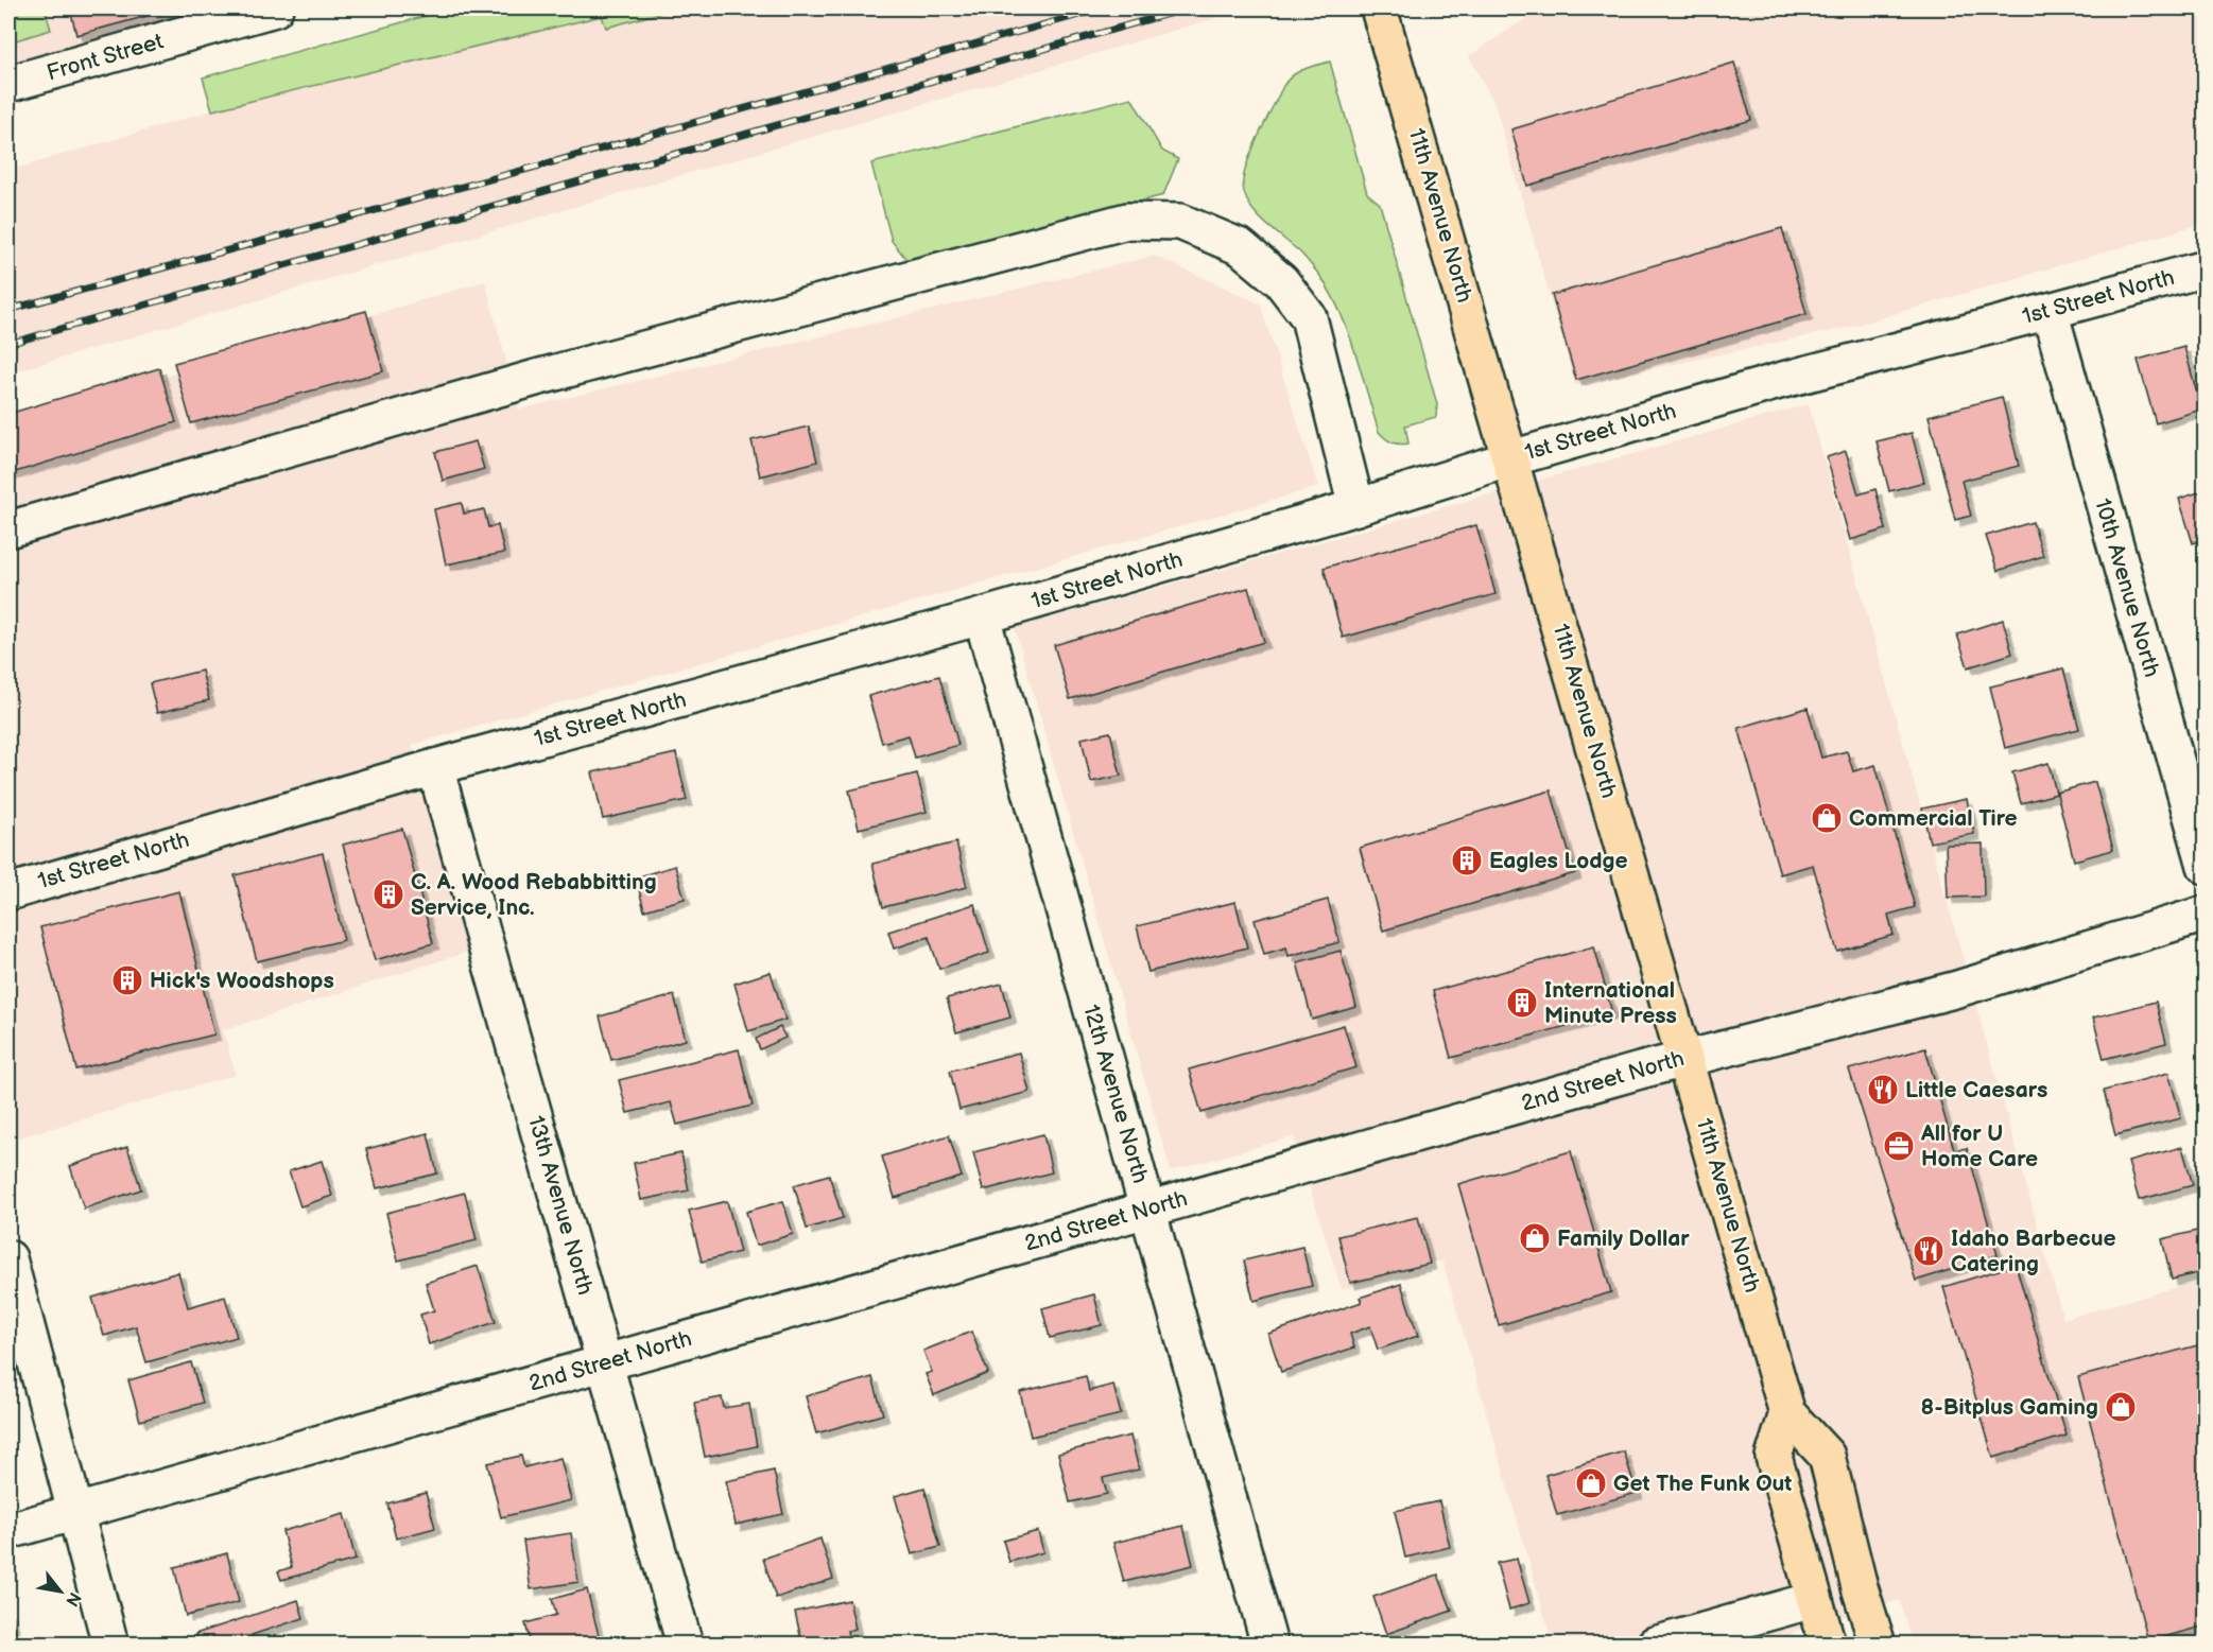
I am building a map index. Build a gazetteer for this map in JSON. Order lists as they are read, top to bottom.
{
  "streets": {
    "main road": ["11th Avenue North"],
    "street": [
      "Front Street",
      "1st Street North",
      "10th Avenue North",
      "2nd Street North",
      "12th Avenue North",
      "13th Avenue North"
    ]
  },
  "crossings": [
    ["11th Avenue North", "1st Street North"],
    ["11th Avenue North", "2nd Street North"],
    ["1st Street North", "10th Avenue North"],
    ["1st Street North", "12th Avenue North"],
    ["1st Street North", "13th Avenue North"],
    ["2nd Street North", "12th Avenue North"],
    ["2nd Street North", "13th Avenue North"]
  ],
  "places": {
    "shop": [
      "Commercial Tire",
      "Family Dollar",
      "8-Bitplus Gaming",
      "Get The Funk Out"
    ],
    "building": [
      "Eagles Lodge",
      "C. A. Wood Rebabbitting Service, Inc.",
      "Hick's Woodshops",
      "International Minute Press"
    ],
    "restaurant": ["Little Caesars", "Idaho Barbecue Catering"],
    "office": ["All for U Home Care"]
  },
  "north": "bottom right"
}
